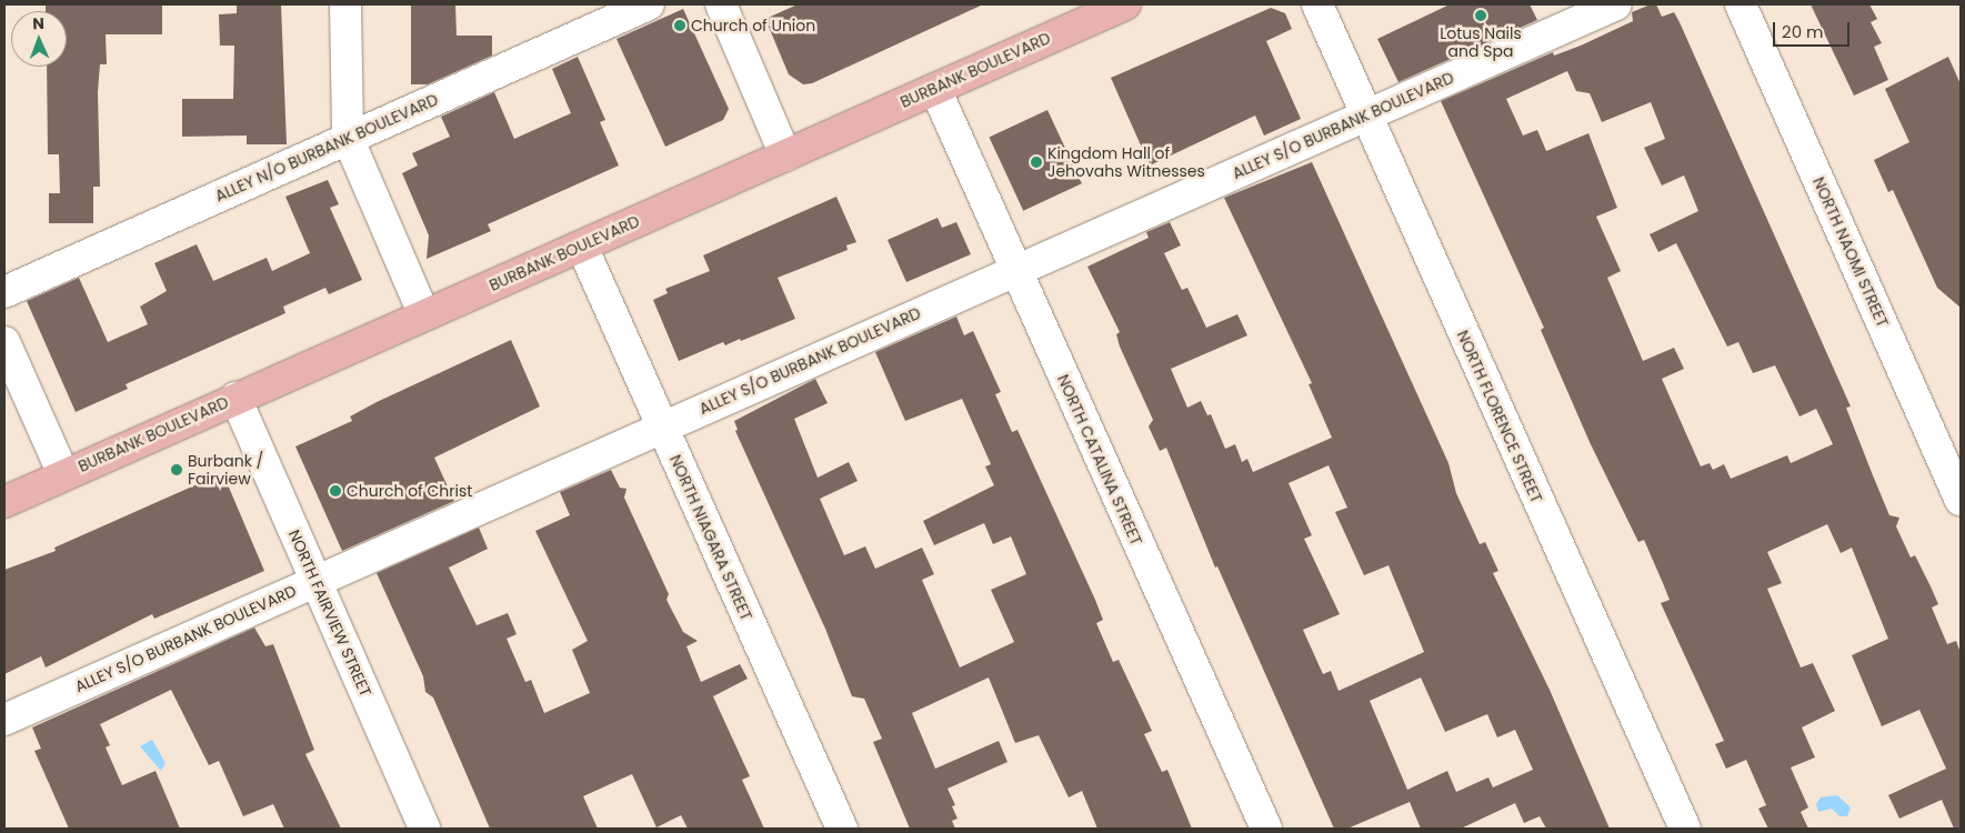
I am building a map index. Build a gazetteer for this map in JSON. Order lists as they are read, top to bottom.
{
  "streets": {
    "main road": ["BURBANK BOULEVARD"],
    "street": [
      "ALLEY S/O BURBANK BOULEVARD",
      "ALLEY N/O BURBANK BOULEVARD",
      "NORTH NAOMI STREET",
      "NORTH FLORENCE STREET",
      "NORTH CATALINA STREET",
      "NORTH NIAGARA STREET",
      "NORTH FAIRVIEW STREET"
    ]
  },
  "crossings": [
    ["BURBANK BOULEVARD", "NORTH CATALINA STREET"],
    ["BURBANK BOULEVARD", "NORTH NIAGARA STREET"],
    ["BURBANK BOULEVARD", "NORTH FAIRVIEW STREET"],
    ["ALLEY S/O BURBANK BOULEVARD", "NORTH FLORENCE STREET"],
    ["ALLEY S/O BURBANK BOULEVARD", "NORTH CATALINA STREET"],
    ["ALLEY S/O BURBANK BOULEVARD", "NORTH NIAGARA STREET"],
    ["ALLEY S/O BURBANK BOULEVARD", "NORTH FAIRVIEW STREET"]
  ],
  "places": [
    "Lotus Nails and Spa",
    "Church of Union",
    "Kingdom Hall of Jehovahs Witnesses",
    "Burbank / Fairview",
    "Church of Christ"
  ],
  "scale_bar": "20 m",
  "north": "top"
}
